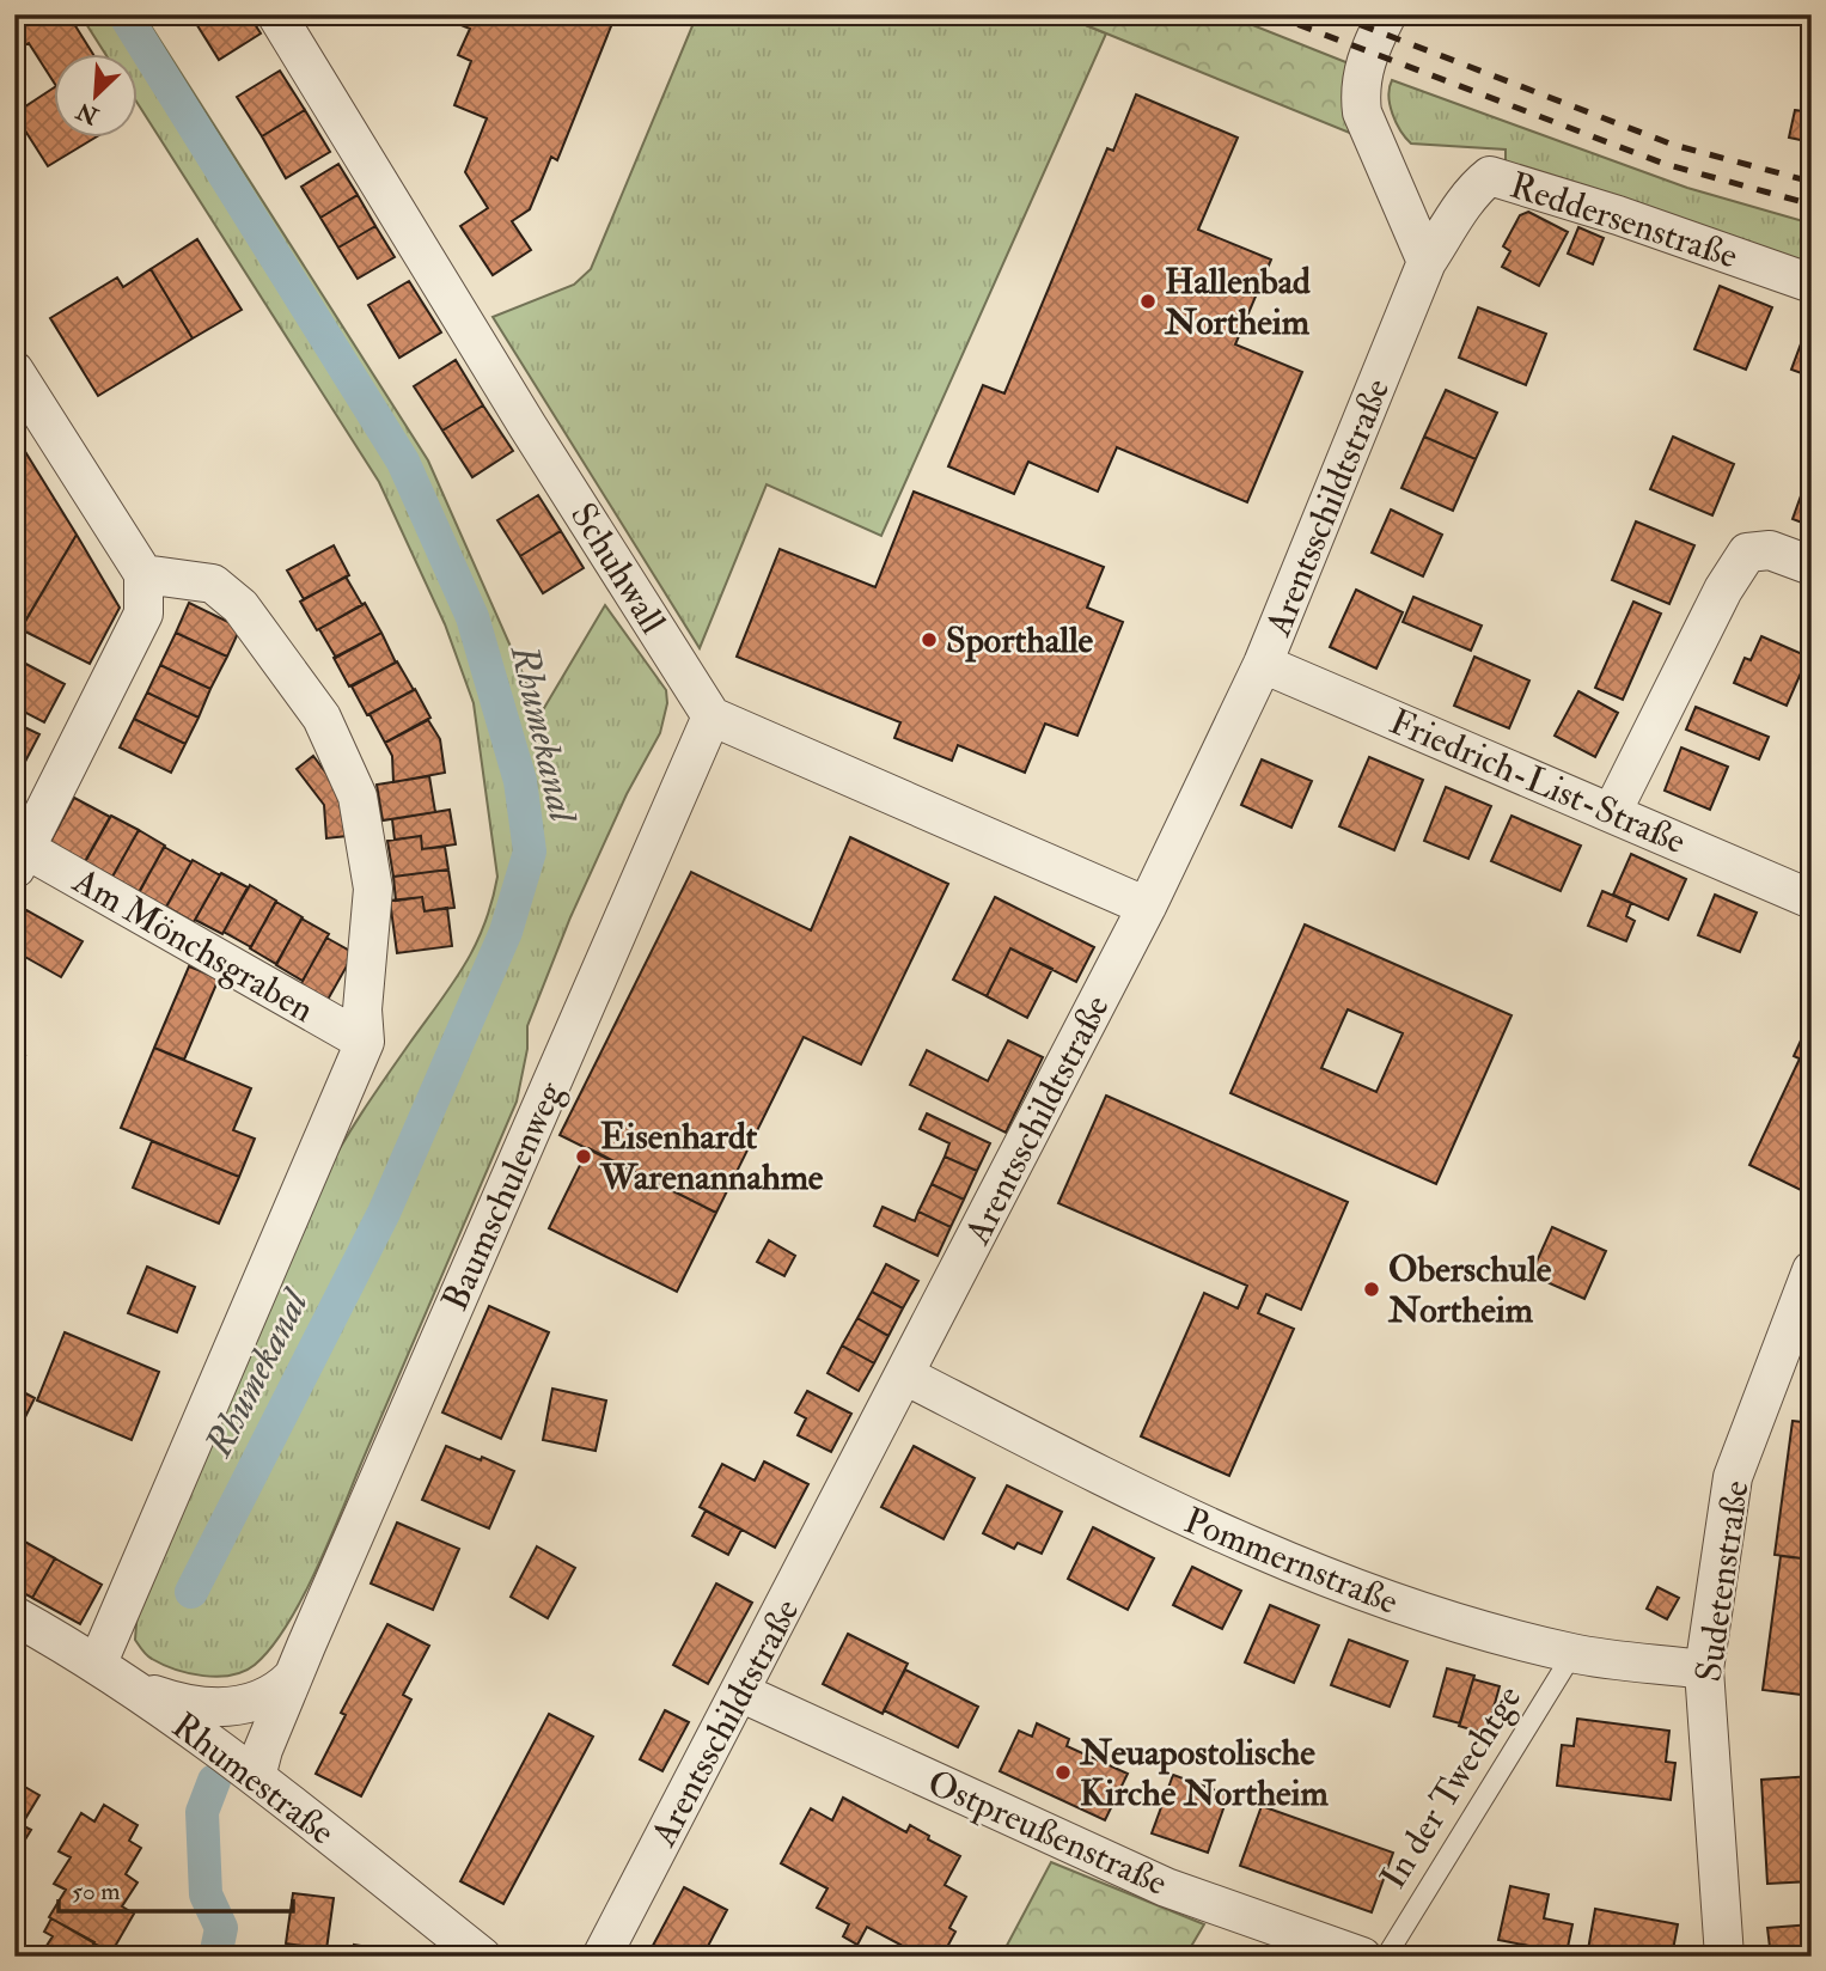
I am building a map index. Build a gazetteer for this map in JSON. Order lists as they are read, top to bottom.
{
  "streets": {
    "street": [
      "Reddersenstraße",
      "Arentsschildtstraße",
      "Schuhwall",
      "Friedrich-List-Straße",
      "Am Mönchsgraben",
      "Baumschulenweg",
      "Pommernstraße",
      "Sudetenstraße",
      "Rhumestraße",
      "Ostpreußenstraße"
    ],
    "lane": ["In der Twechtge"]
  },
  "crossings": [
    ["Reddersenstraße", "Arentsschildtstraße"],
    ["Arentsschildtstraße", "Friedrich-List-Straße"],
    ["Arentsschildtstraße", "Pommernstraße"],
    ["Arentsschildtstraße", "Ostpreußenstraße"],
    ["Schuhwall", "Baumschulenweg"],
    ["Am Mönchsgraben", "Rhumestraße"],
    ["Baumschulenweg", "Rhumestraße"],
    ["Pommernstraße", "Sudetenstraße"],
    ["Pommernstraße", "In der Twechtge"]
  ],
  "water": ["Rhumekanal"],
  "places": [
    "Hallenbad Northeim",
    "Sporthalle",
    "Eisenhardt Warenannahme",
    "Oberschule Northeim",
    "Neuapostolische Kirche Northeim"
  ],
  "scale_bar": "50 m",
  "north": "bottom left"
}
